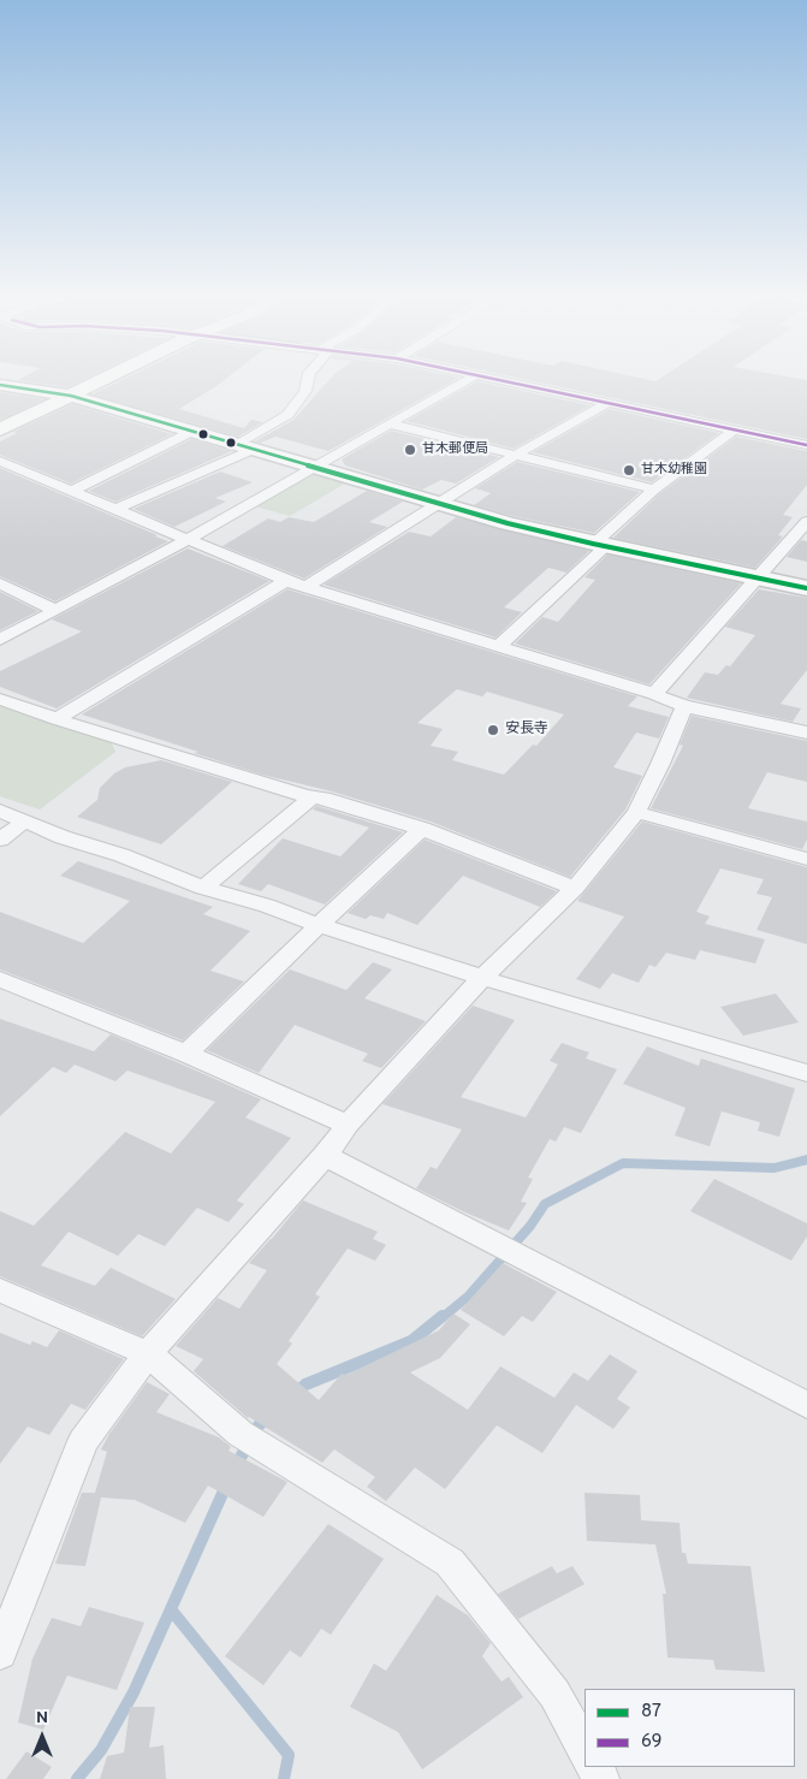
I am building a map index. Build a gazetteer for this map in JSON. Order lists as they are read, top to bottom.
{
  "places": ["甘木郵便局", "甘木幼稚園", "安長寺"],
  "lines": ["transit line 69", "transit line 87"],
  "legend": ["87", "69"],
  "north": "top"
}
